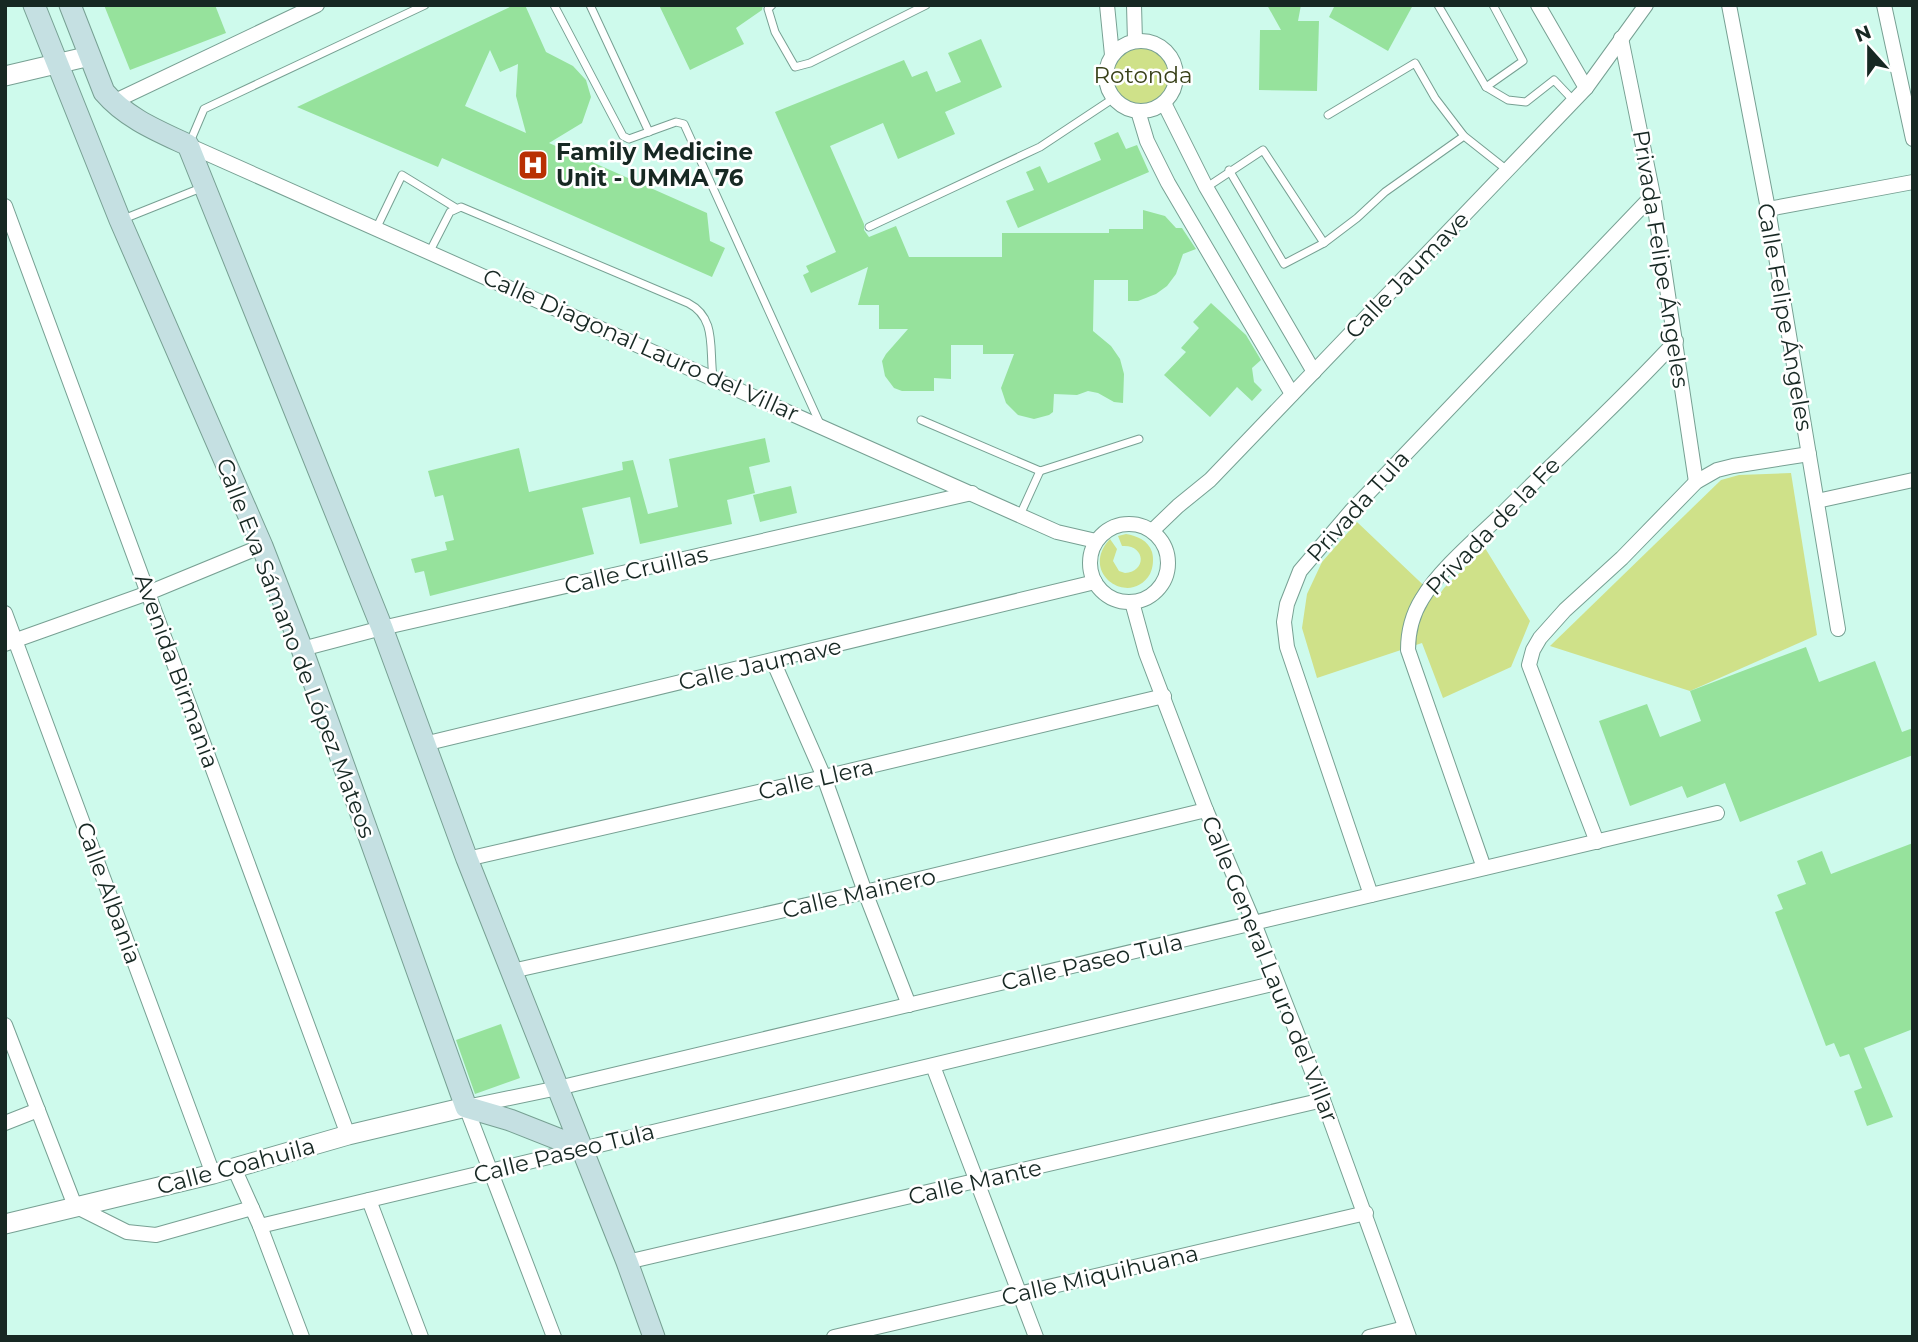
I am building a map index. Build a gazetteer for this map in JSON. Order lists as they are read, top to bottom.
{
  "streets": {
    "main road": ["Calle Eva Sámano de López Mateos"],
    "street": [
      "Privada Felipe Ángeles",
      "Calle Jaumave",
      "Calle Felipe Ángeles",
      "Calle Diagonal Lauro del Villar",
      "Privada Tula",
      "Privada de la Fe",
      "Calle Cruillas",
      "Avenida Birmania",
      "Calle Llera",
      "Calle Albania",
      "Calle Mainero",
      "Calle Paseo Tula",
      "Calle General Lauro del Villar",
      "Calle Coahuila",
      "Calle Mante",
      "Calle Miquihuana"
    ]
  },
  "crossings": [
    ["Privada Felipe Ángeles", "Calle Jaumave"],
    ["Privada Felipe Ángeles", "Privada Tula"],
    ["Privada Felipe Ángeles", "Privada de la Fe"],
    ["Calle Jaumave", "Calle Diagonal Lauro del Villar"],
    ["Calle Jaumave", "Calle General Lauro del Villar"],
    ["Calle Diagonal Lauro del Villar", "Calle Cruillas"],
    ["Calle Diagonal Lauro del Villar", "Calle General Lauro del Villar"],
    ["Privada Tula", "Calle Paseo Tula"],
    ["Privada de la Fe", "Calle Paseo Tula"],
    ["Calle Cruillas", "Calle Eva Sámano de López Mateos"],
    ["Calle Eva Sámano de López Mateos", "Calle Paseo Tula"],
    ["Calle Eva Sámano de López Mateos", "Calle Coahuila"],
    ["Avenida Birmania", "Calle Coahuila"],
    ["Calle Llera", "Calle General Lauro del Villar"],
    ["Calle Albania", "Calle Coahuila"],
    ["Calle Mainero", "Calle General Lauro del Villar"],
    ["Calle Paseo Tula", "Calle General Lauro del Villar"],
    ["Calle Paseo Tula", "Calle Coahuila"],
    ["Calle General Lauro del Villar", "Calle Mante"],
    ["Calle General Lauro del Villar", "Calle Miquihuana"]
  ],
  "parks": ["Rotonda"],
  "places": {
    "hospital": ["Family Medicine Unit - UMMA 76"]
  },
  "north": "top"
}
